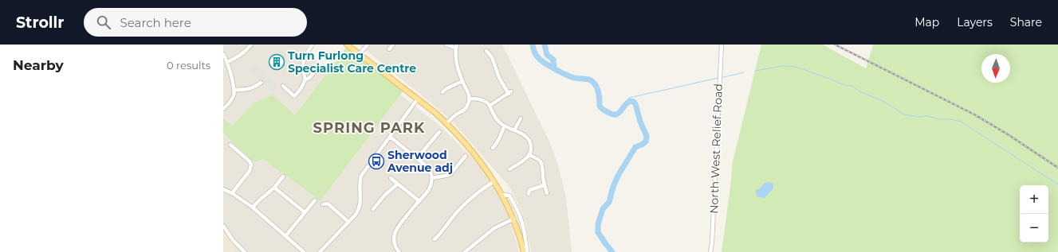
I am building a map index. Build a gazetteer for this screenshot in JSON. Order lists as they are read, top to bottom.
{
  "streets": {
    "street": ["North West Relief Road"]
  },
  "districts": ["SPRING PARK"],
  "places": {
    "building": ["Turn Furlong Specialist Care Centre"],
    "bus stop": ["Sherwood Avenue adj"]
  },
  "north": "bottom",
  "page": {
    "header": "Strollr",
    "search": "Search here",
    "nav": ["Map", "Layers", "Share"],
    "heading": ["Nearby", "0 results"],
    "map_buttons": ["+", "−"]
  }
}
